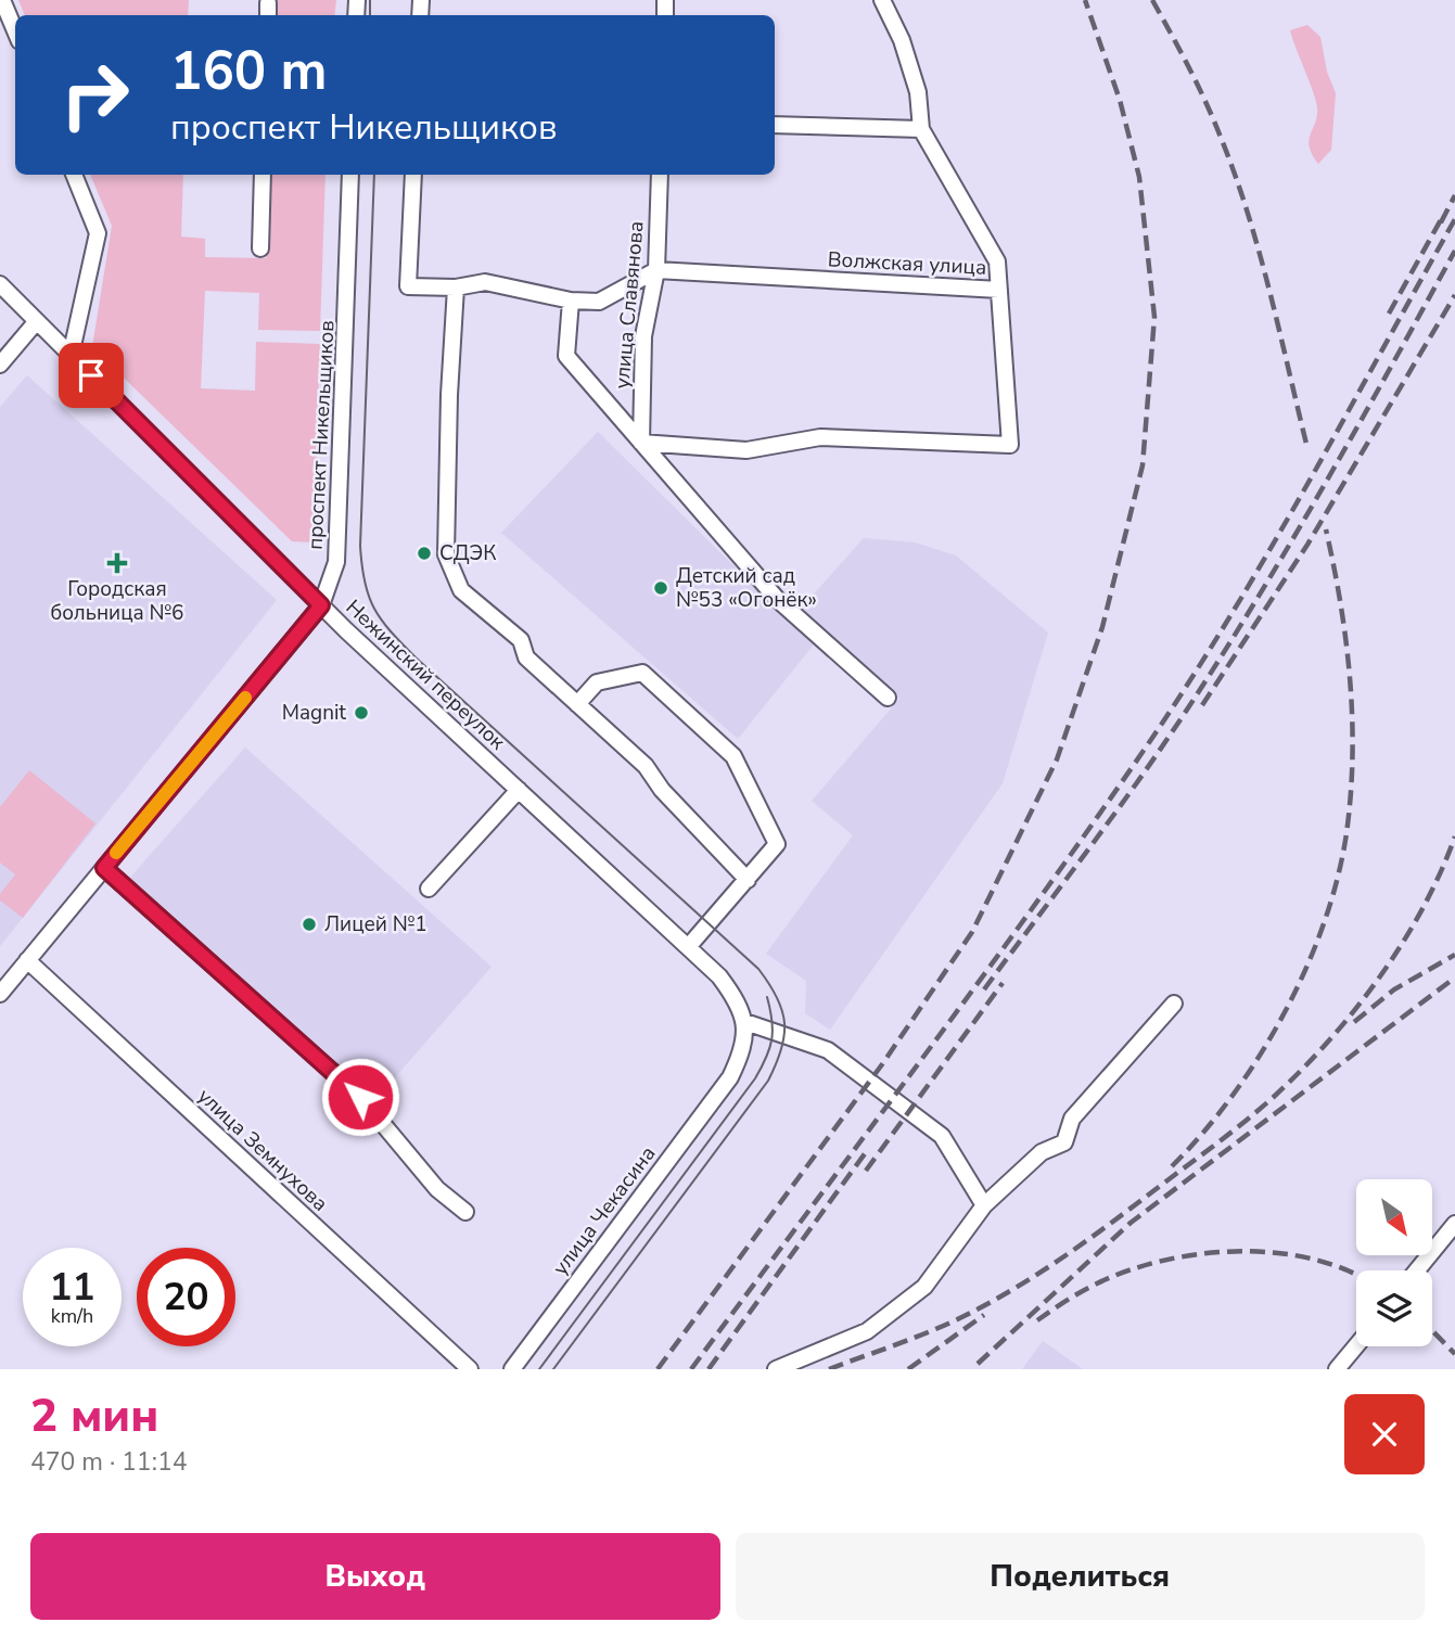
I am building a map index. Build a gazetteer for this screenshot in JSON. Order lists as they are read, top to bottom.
{
  "streets": {
    "street": [
      "Волжская улица",
      "улица Славянова",
      "проспект Никельщиков",
      "Нежинский переулок",
      "улица Земнухова",
      "улица Чекасина"
    ]
  },
  "crossings": [
    ["Волжская улица", "улица Славянова"],
    ["проспект Никельщиков", "Нежинский переулок"],
    ["проспект Никельщиков", "улица Земнухова"],
    ["Нежинский переулок", "улица Чекасина"]
  ],
  "places": {
    "other": [
      "СДЭК",
      "Детский сад №53 «Огонёк»",
      "Magnit",
      "Лицей №1"
    ],
    "health": ["Городская больница №6"]
  },
  "north": "bottom right",
  "page": {
    "turn": ["160 m", "проспект Никельщиков"],
    "speed": "11 km/h",
    "limit": "20",
    "heading": ["2 мин", "470 m · 11:14"],
    "buttons": ["Выход", "Поделиться"]
  }
}
